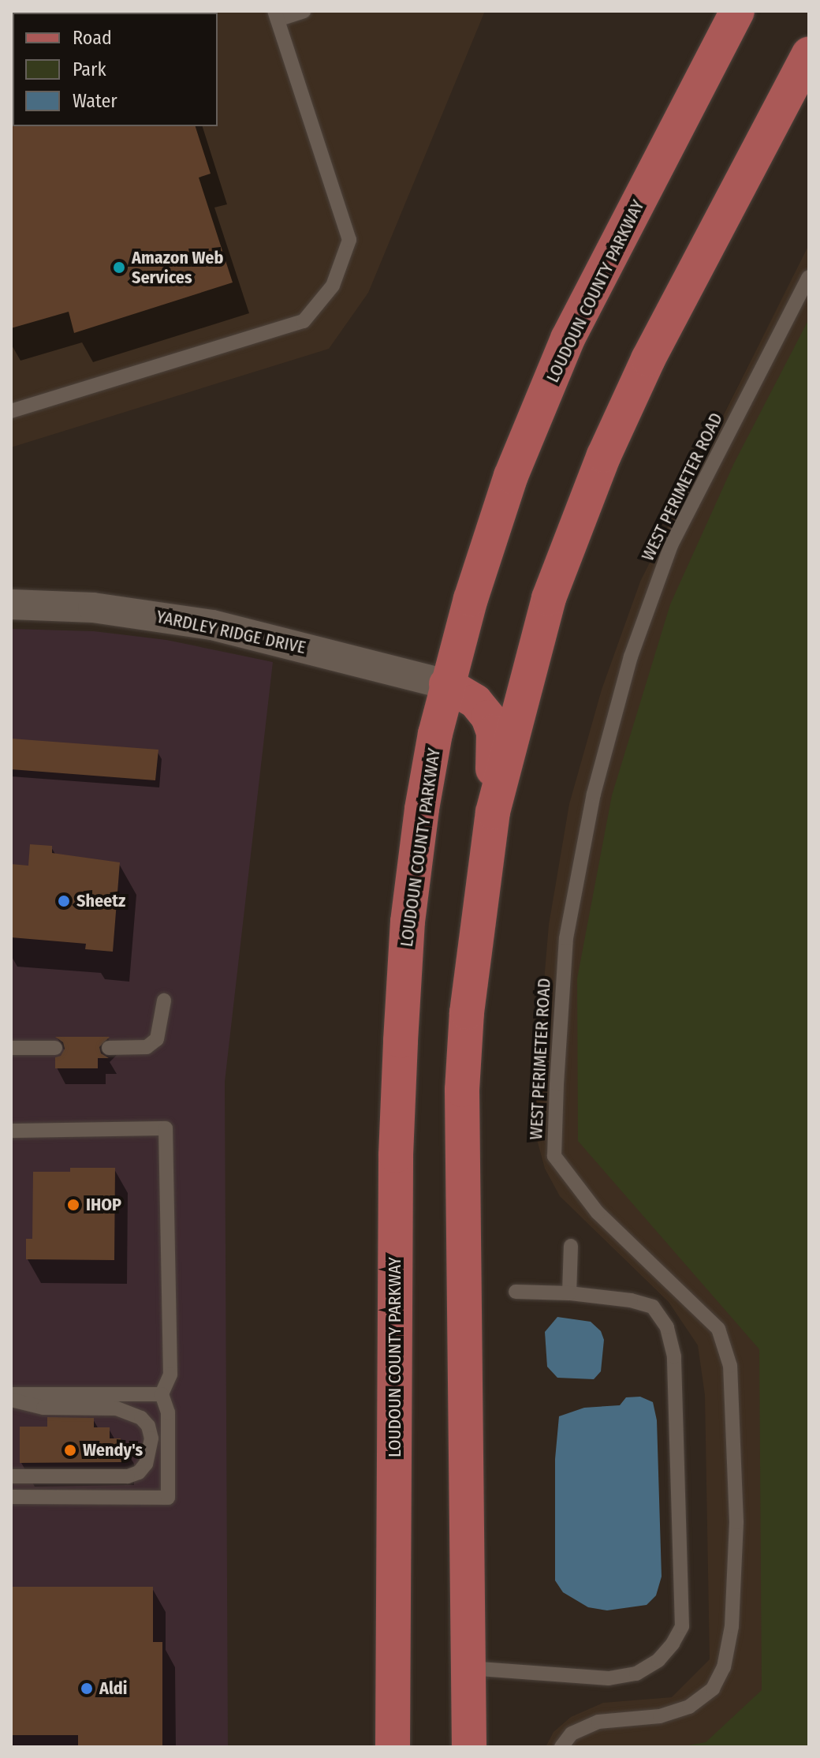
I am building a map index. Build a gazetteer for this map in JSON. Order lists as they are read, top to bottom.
{
  "streets": {
    "main road": ["LOUDOUN COUNTY PARKWAY"],
    "street": ["YARDLEY RIDGE DRIVE"],
    "lane": ["WEST PERIMETER ROAD"]
  },
  "crossings": [
    ["LOUDOUN COUNTY PARKWAY", "YARDLEY RIDGE DRIVE"]
  ],
  "places": [
    "Amazon Web Services",
    "Sheetz",
    "IHOP",
    "Wendy's",
    "Aldi"
  ],
  "legend": ["Road", "Park", "Water"]
}
